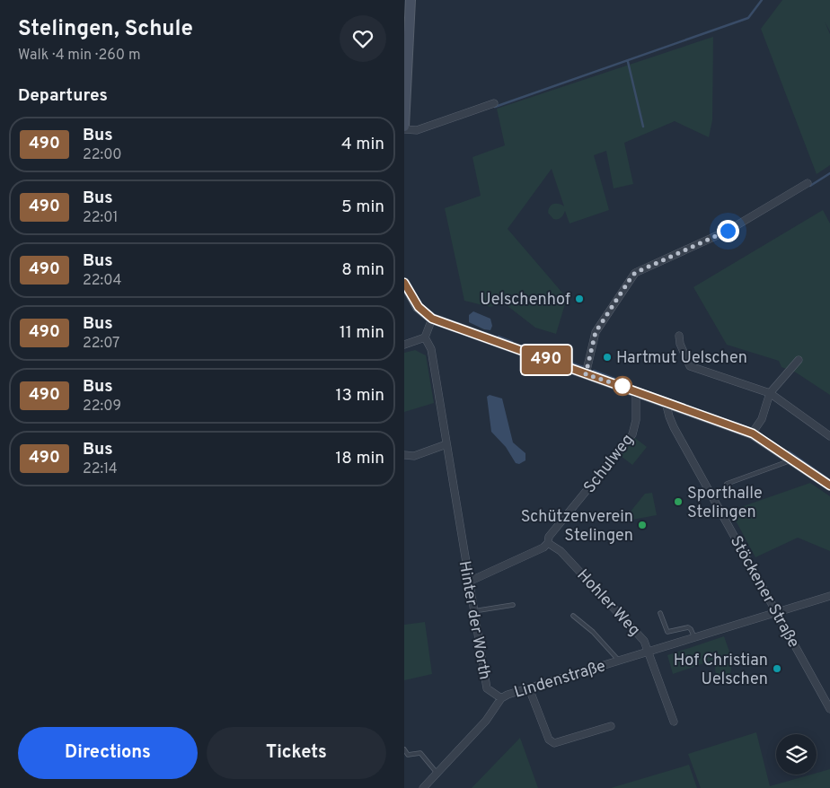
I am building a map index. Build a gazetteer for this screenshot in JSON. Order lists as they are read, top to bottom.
{
  "streets": {
    "street": [
      "Schulweg",
      "Stöckener Straße",
      "Hohler Weg",
      "Hinter der Worth",
      "Lindenstraße"
    ]
  },
  "crossings": [
    ["Schulweg", "Hohler Weg"],
    ["Schulweg", "Hinter der Worth"],
    ["Stöckener Straße", "Lindenstraße"],
    ["Hohler Weg", "Lindenstraße"],
    ["Hinter der Worth", "Lindenstraße"]
  ],
  "places": [
    "Uelschenhof",
    "Hartmut Uelschen",
    "Sporthalle Stelingen",
    "Schützenverein Stelingen",
    "Hof Christian Uelschen"
  ],
  "lines": ["bus line 490"],
  "page": {
    "heading": [
      ["Stelingen, Schule", "Walk · 4 min · 260 m"],
      "Departures"
    ],
    "on_map": "490",
    "list": [
      {
        "mark": "490",
        "name": "Bus",
        "note": "22:00",
        "value": "4 min"
      },
      {
        "mark": "490",
        "name": "Bus",
        "note": "22:01",
        "value": "5 min"
      },
      {
        "mark": "490",
        "name": "Bus",
        "note": "22:04",
        "value": "8 min"
      },
      {
        "mark": "490",
        "name": "Bus",
        "note": "22:07",
        "value": "11 min"
      },
      {
        "mark": "490",
        "name": "Bus",
        "note": "22:09",
        "value": "13 min"
      },
      {
        "mark": "490",
        "name": "Bus",
        "note": "22:14",
        "value": "18 min"
      }
    ],
    "buttons": ["Directions", "Tickets"]
  }
}
